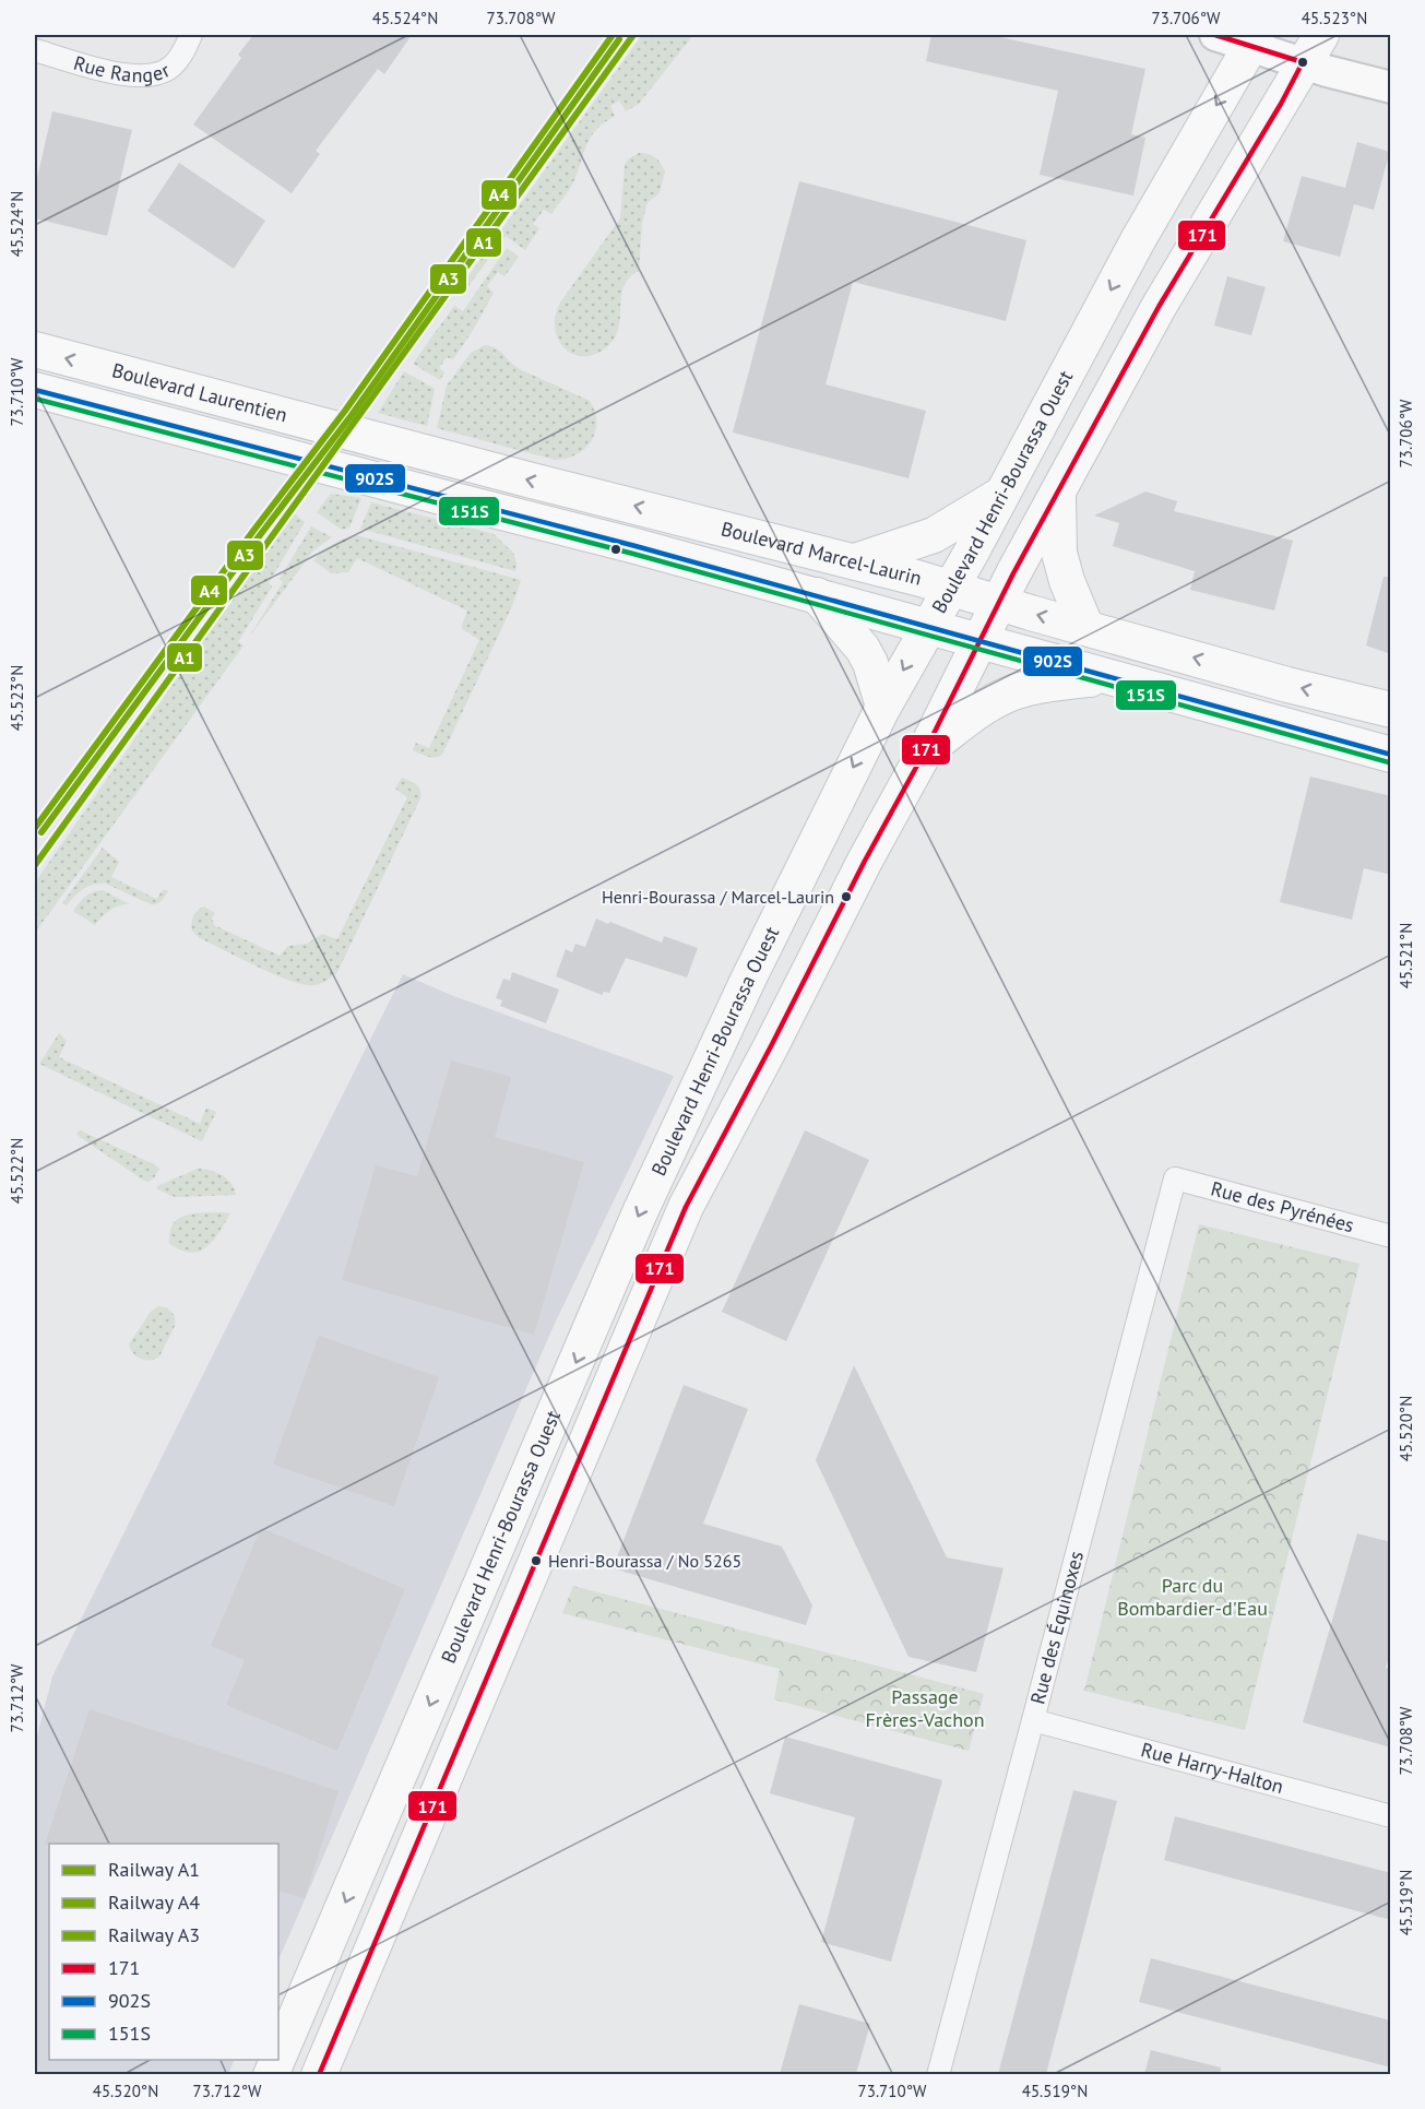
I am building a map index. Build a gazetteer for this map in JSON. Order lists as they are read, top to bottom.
{
  "streets": {
    "main road": ["Boulevard Laurentien", "Boulevard Henri-Bourassa Ouest", "Boulevard Marcel-Laurin"],
    "street": [
      "Rue Ranger",
      "Rue des Pyrénées",
      "Rue des Équinoxes",
      "Rue Harry-Halton"
    ]
  },
  "crossings": [
    ["Boulevard Laurentien", "Boulevard Marcel-Laurin"],
    ["Boulevard Henri-Bourassa Ouest", "Boulevard Marcel-Laurin"],
    ["Rue des Pyrénées", "Rue des Équinoxes"],
    ["Rue des Équinoxes", "Rue Harry-Halton"]
  ],
  "parks": ["Parc du Bombardier-d'Eau", "Passage Frères-Vachon"],
  "places": ["Henri-Bourassa / Marcel-Laurin", "Henri-Bourassa / No 5265"],
  "lines": [
    "rail line A1",
    "rail line A4",
    "transit line 171",
    "rail line A3",
    "transit line 902S",
    "transit line 151S"
  ],
  "legend": [
    "Railway A1",
    "Railway A4",
    "Railway A3",
    "171",
    "902S",
    "151S"
  ],
  "coordinates": [
    "45.524°N",
    "73.708°W",
    "73.706°W",
    "45.523°N",
    "73.710°W",
    "45.521°N",
    "45.522°N",
    "45.520°N",
    "73.712°W",
    "45.519°N"
  ]
}
